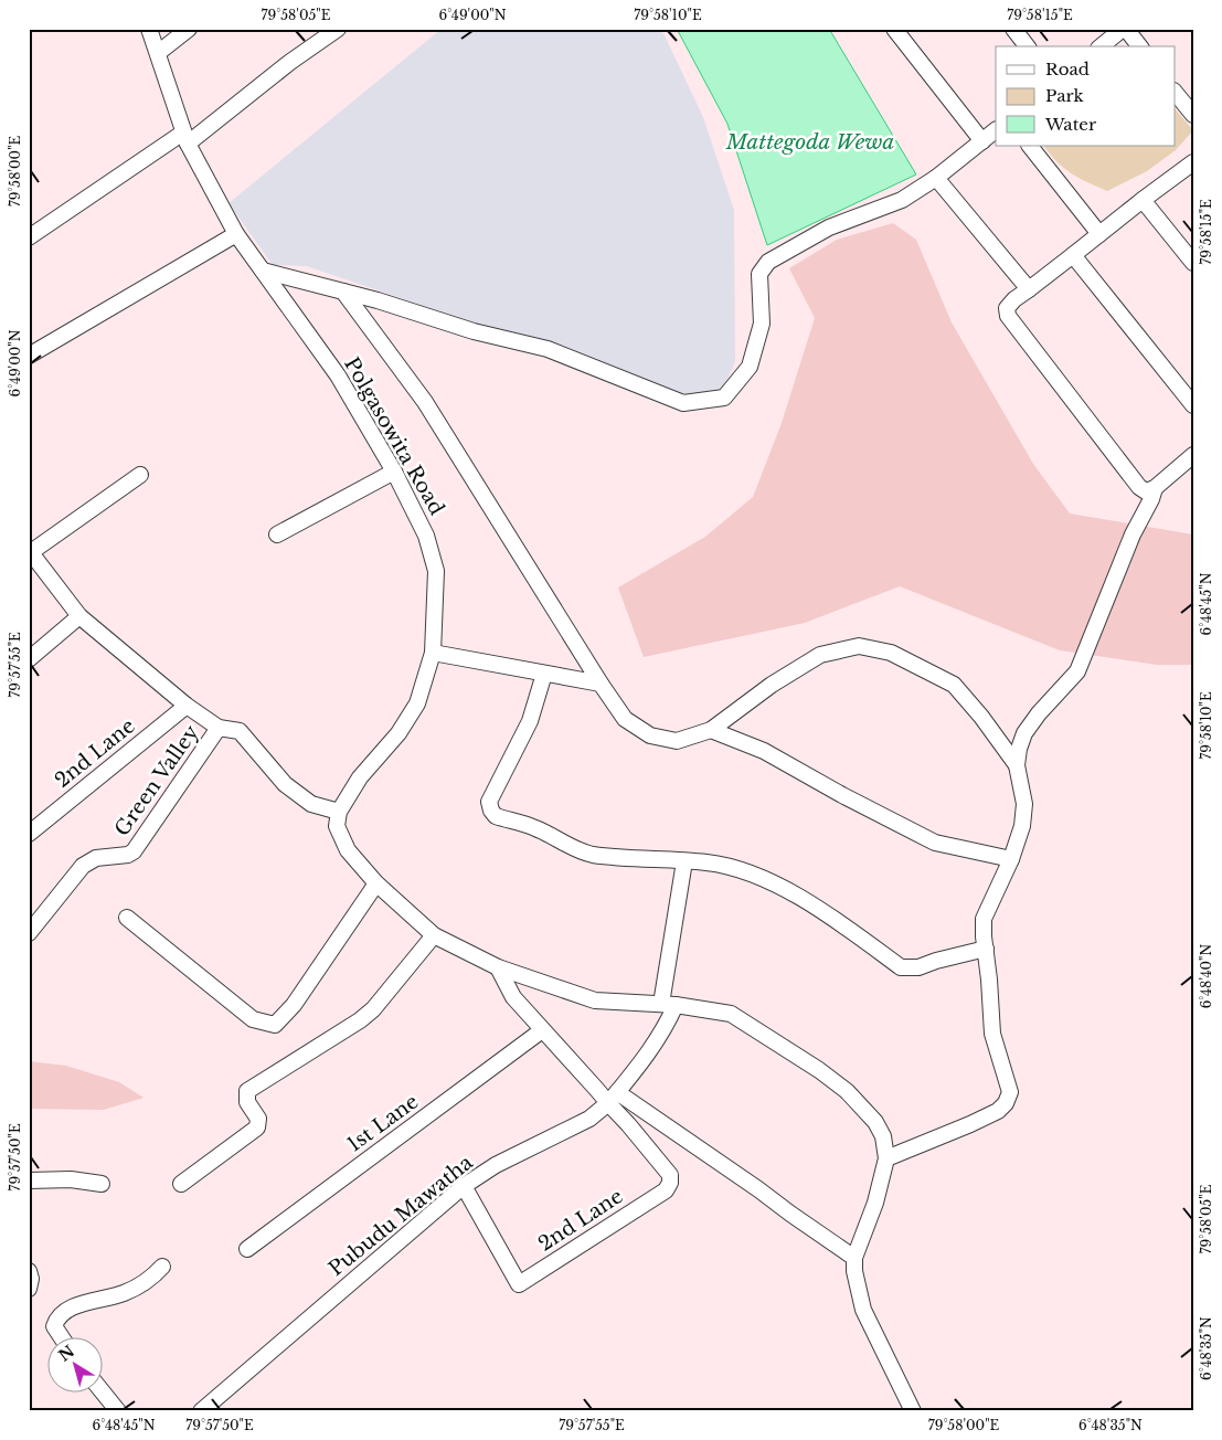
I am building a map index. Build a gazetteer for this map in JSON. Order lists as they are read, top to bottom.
{
  "streets": {
    "street": [
      "Polgasowita Road",
      "2nd Lane",
      "Green Valley",
      "1st Lane",
      "Pubudu Mawatha"
    ]
  },
  "crossings": [
    ["2nd Lane", "Pubudu Mawatha"]
  ],
  "water": ["Mattegoda Wewa"],
  "legend": ["Road", "Park", "Water"],
  "north": "top left",
  "coordinates": [
    "79°58'05\"E",
    "6°49'00\"N",
    "79°58'10\"E",
    "79°58'15\"E",
    "79°58'00\"E",
    "6°48'45\"N",
    "79°57'55\"E",
    "6°48'40\"N",
    "79°57'50\"E",
    "6°48'35\"N"
  ]
}
